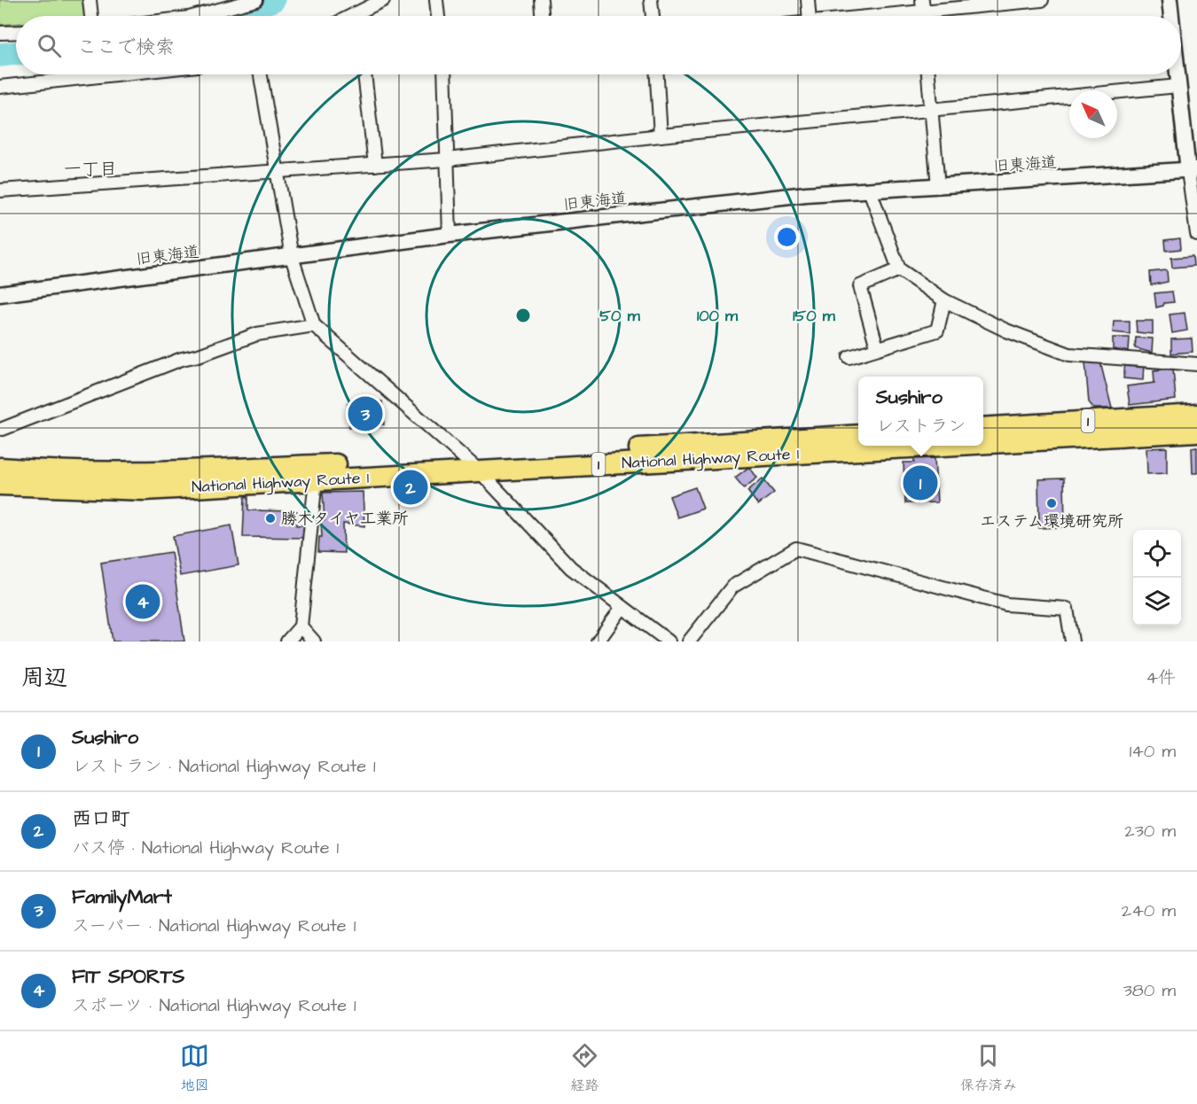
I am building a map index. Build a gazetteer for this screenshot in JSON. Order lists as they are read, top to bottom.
{
  "streets": {
    "highway": ["1", "National Highway Route 1"],
    "street": ["旧東海道"]
  },
  "districts": ["一丁目"],
  "places": ["エステム環境研究所", "勝木タイヤ工業所"],
  "north": "top left",
  "page": {
    "search": "ここで検索",
    "popup": ["Sushiro", "レストラン"],
    "pins": [
      "3",
      "1",
      "2",
      "4"
    ],
    "heading": ["周辺", "4件"],
    "list": [
      {
        "mark": "1",
        "name": "Sushiro",
        "note": "レストラン · National Highway Route 1",
        "value": "140 m"
      },
      {
        "mark": "2",
        "name": "西口町",
        "note": "バス停 · National Highway Route 1",
        "value": "230 m"
      },
      {
        "mark": "3",
        "name": "FamilyMart",
        "note": "スーパー · National Highway Route 1",
        "value": "240 m"
      },
      {
        "mark": "4",
        "name": "FIT SPORTS",
        "note": "スポーツ · National Highway Route 1",
        "value": "380 m"
      }
    ],
    "nav": ["地図", "経路", "保存済み"]
  },
  "rings": ["50 m", "100 m", "150 m"]
}
